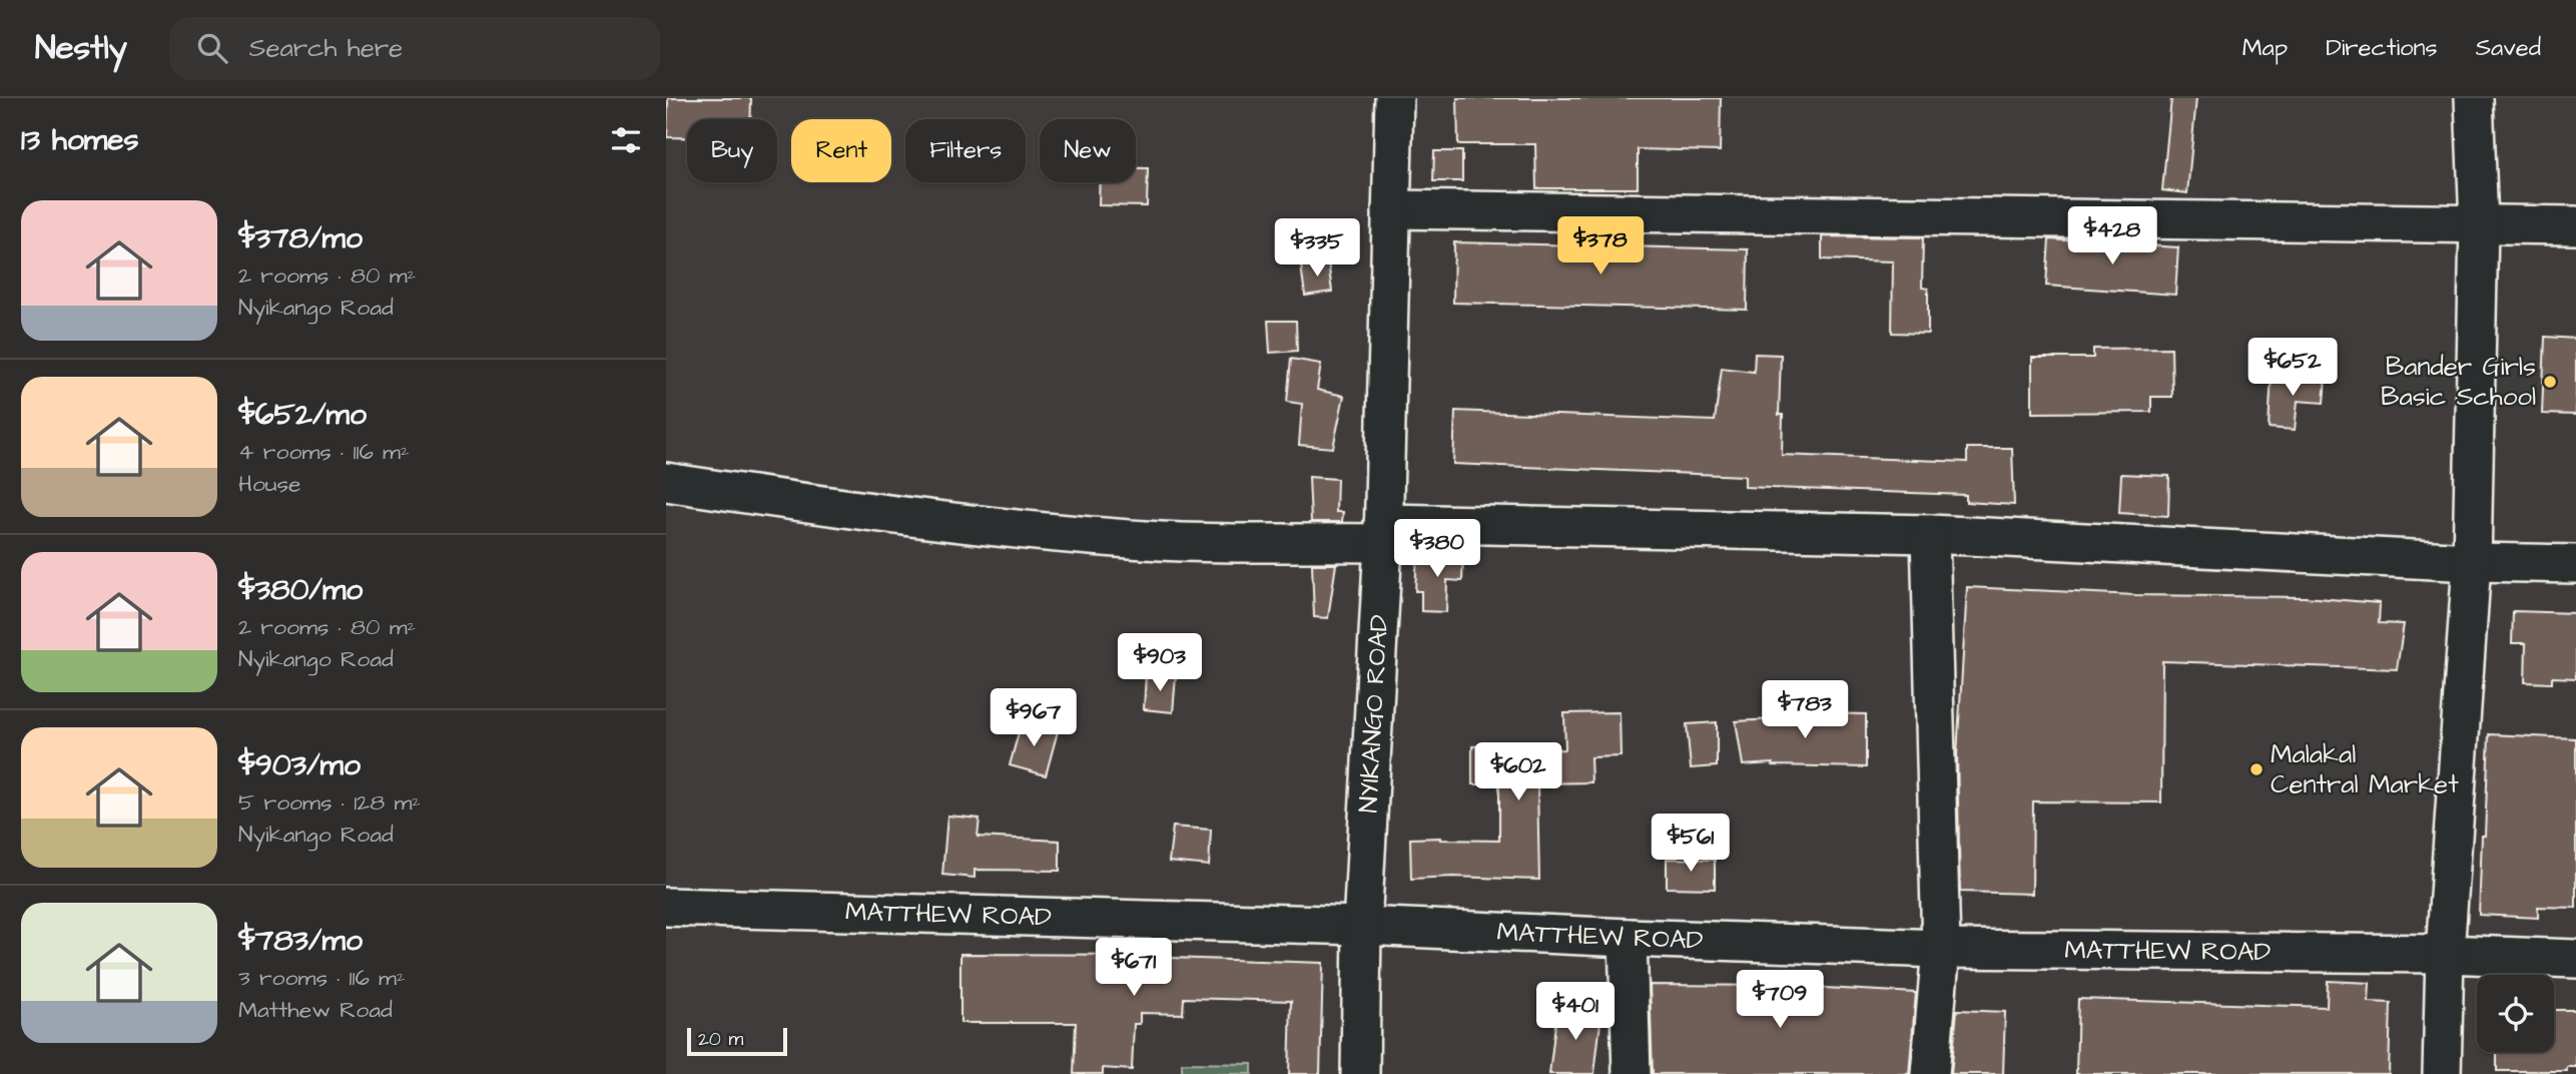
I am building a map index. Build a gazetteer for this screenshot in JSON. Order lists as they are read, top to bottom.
{
  "streets": {
    "street": ["NYIKANGO ROAD", "MATTHEW ROAD"]
  },
  "crossings": [
    ["NYIKANGO ROAD", "MATTHEW ROAD"]
  ],
  "places": ["Bander Girls Basic School", "Malakal Central Market"],
  "scale_bar": "20 m",
  "page": {
    "header": "Nestly",
    "search": "Search here",
    "nav": ["Map", "Directions", "Saved"],
    "heading": "13 homes",
    "chip": [
      "Buy",
      "Rent",
      "Filters",
      "New"
    ],
    "list": [
      {
        "name": "$378/mo",
        "note": "2 rooms · 80 m² · Nyikango Road"
      },
      {
        "name": "$652/mo",
        "note": "4 rooms · 116 m² · House"
      },
      {
        "name": "$380/mo",
        "note": "2 rooms · 80 m² · Nyikango Road"
      },
      {
        "name": "$903/mo",
        "note": "5 rooms · 128 m² · Nyikango Road"
      },
      {
        "name": "$783/mo",
        "note": "3 rooms · 116 m² · Matthew Road"
      }
    ],
    "price": [
      "$428",
      "$378",
      "$335",
      "$652",
      "$380",
      "$903",
      "$783",
      "$967",
      "$602",
      "$561",
      "$671",
      "$709",
      "$401"
    ],
    "scale": "20 m"
  }
}
